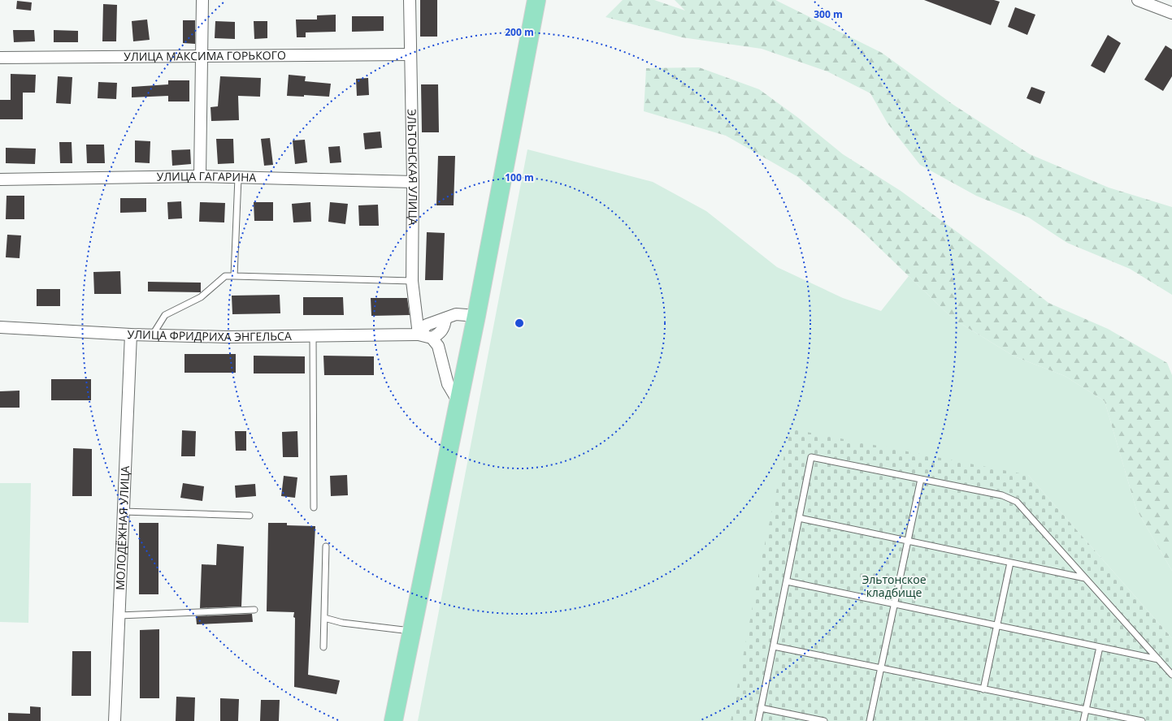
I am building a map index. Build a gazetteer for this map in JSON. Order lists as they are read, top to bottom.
{
  "streets": {
    "street": [
      "УЛИЦА МАКСИМА ГОРЬКОГО",
      "ЭЛЬТОНСКАЯ УЛИЦА",
      "УЛИЦА ГАГАРИНА",
      "УЛИЦА ФРИДРИХА ЭНГЕЛЬСА",
      "МОЛОДЁЖНАЯ УЛИЦА"
    ]
  },
  "crossings": [
    ["УЛИЦА МАКСИМА ГОРЬКОГО", "ЭЛЬТОНСКАЯ УЛИЦА"],
    ["ЭЛЬТОНСКАЯ УЛИЦА", "УЛИЦА ГАГАРИНА"],
    ["ЭЛЬТОНСКАЯ УЛИЦА", "УЛИЦА ФРИДРИХА ЭНГЕЛЬСА"],
    ["УЛИЦА ФРИДРИХА ЭНГЕЛЬСА", "МОЛОДЁЖНАЯ УЛИЦА"]
  ],
  "parks": ["Эльтонское кладбище"],
  "rings": ["300 m", "200 m", "100 m"]
}
